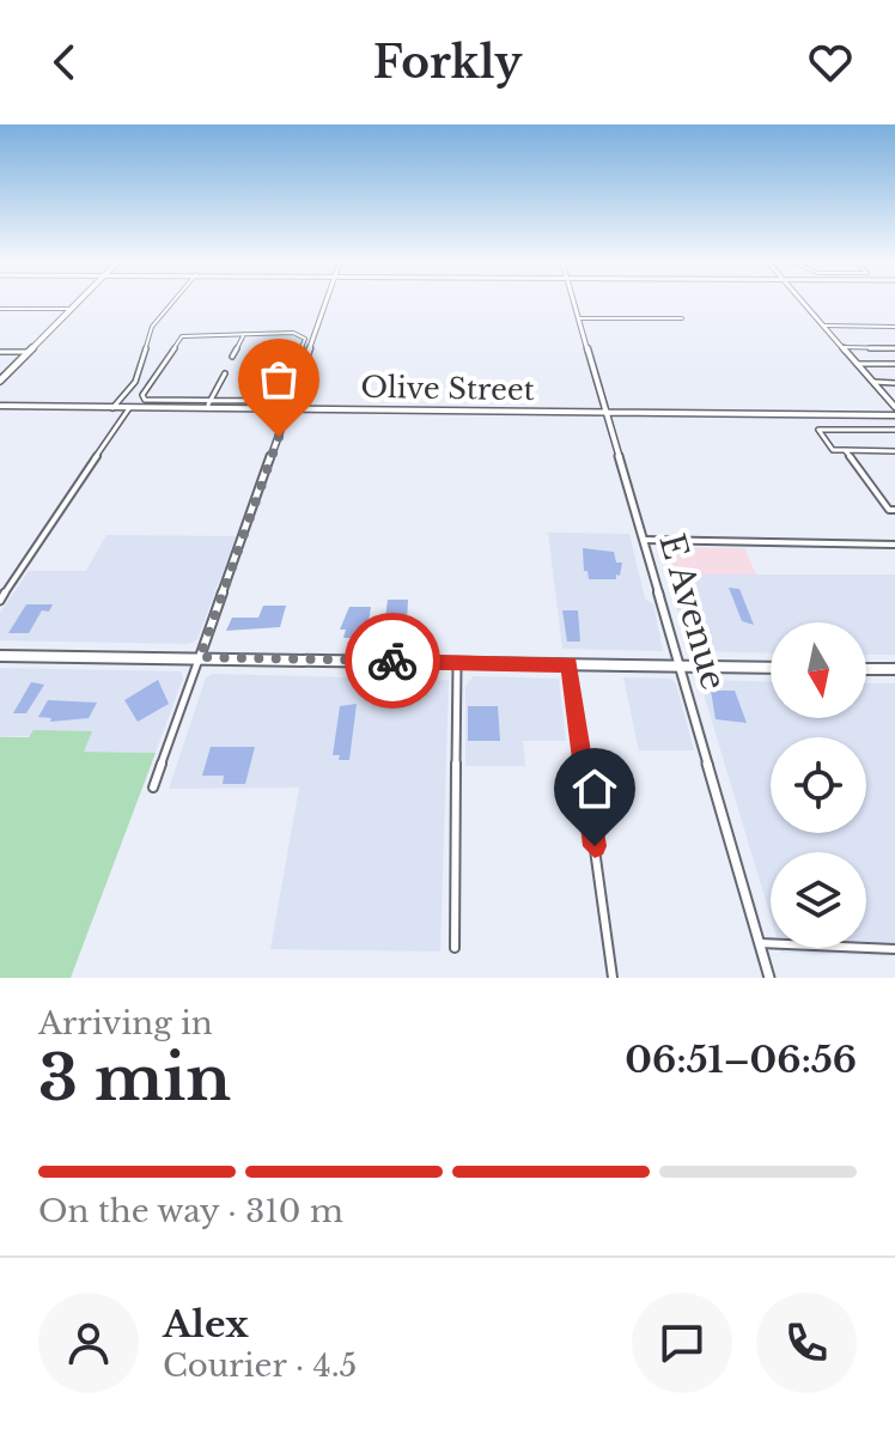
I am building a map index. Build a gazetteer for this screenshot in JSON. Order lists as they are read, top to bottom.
{
  "streets": {
    "street": ["Olive Street", "E Avenue"]
  },
  "crossings": [
    ["Olive Street", "E Avenue"]
  ],
  "north": "bottom",
  "page": {
    "header": "Forkly",
    "heading": ["3 min", "Arriving in", "06:51–06:56"],
    "panel": ["Alex", "Courier · 4.5"],
    "bar": "On the way · 310 m"
  }
}
